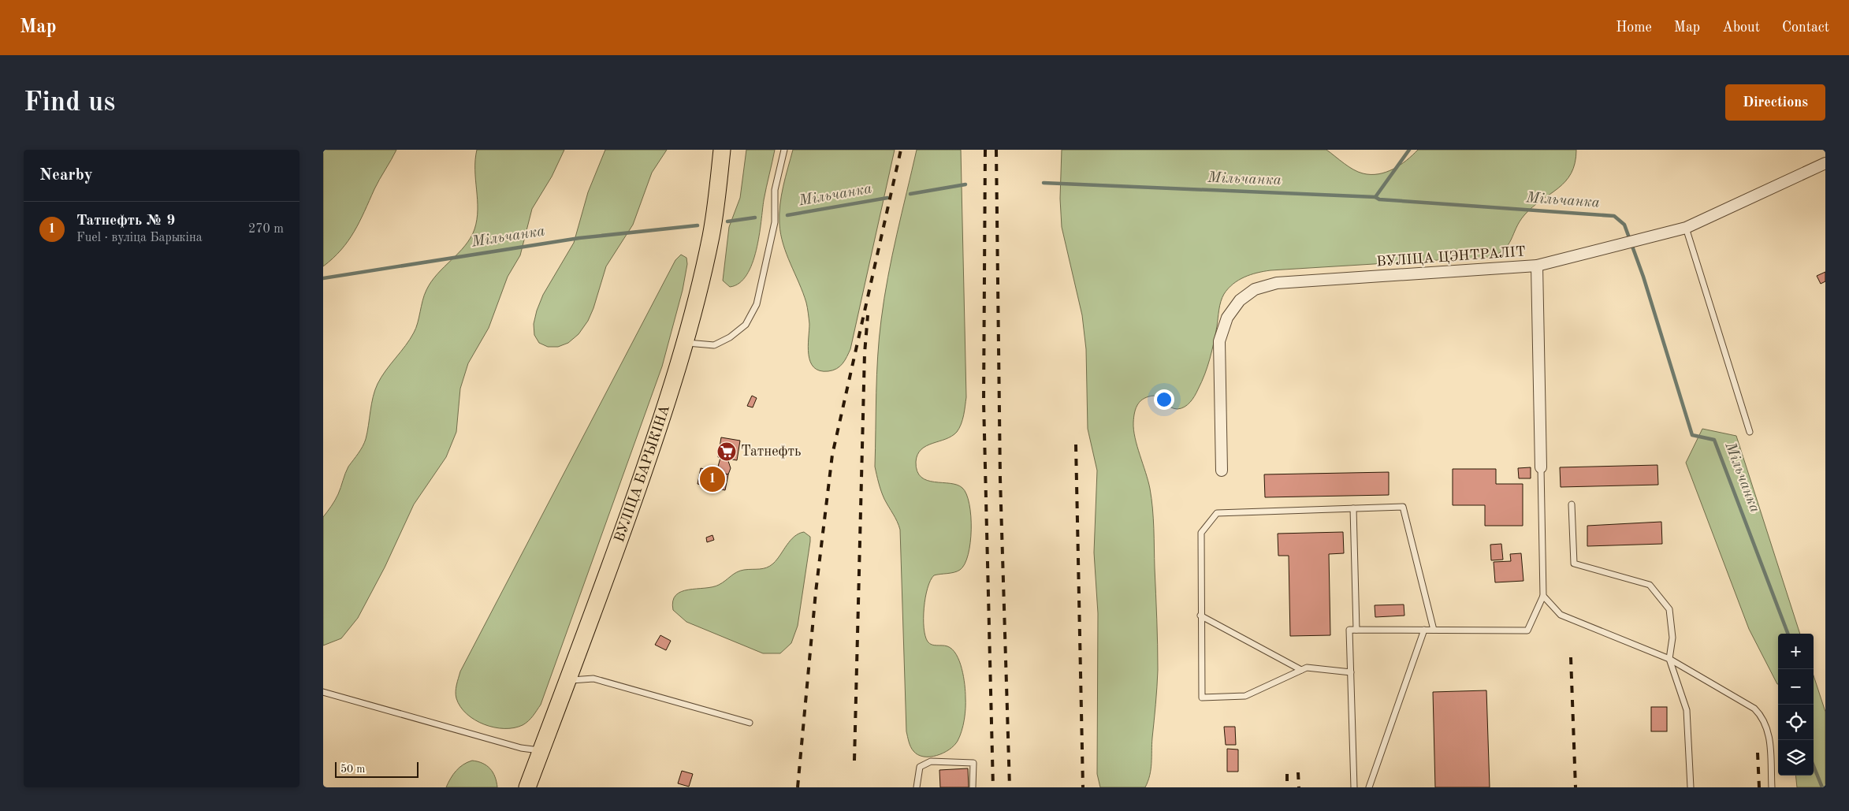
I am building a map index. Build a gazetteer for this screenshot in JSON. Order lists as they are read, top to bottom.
{
  "streets": {
    "main road": ["ВУЛІЦА БАРЫКІНА"],
    "street": ["ВУЛІЦА ЦЭНТРАЛІТ"]
  },
  "water": ["Мільчанка"],
  "places": {
    "supermarket": ["Татнефть"]
  },
  "scale_bar": "50 m",
  "page": {
    "header": "Map",
    "nav": [
      "Home",
      "Map",
      "About",
      "Contact"
    ],
    "buttons": "Directions",
    "title": "Find us",
    "heading": "Nearby",
    "list": [
      {
        "mark": "1",
        "name": "Татнефть № 9",
        "note": "Fuel · вуліца Барыкіна",
        "value": "270 m"
      }
    ],
    "pins": "1",
    "map_buttons": ["+", "−"],
    "scale": "50 m"
  }
}
